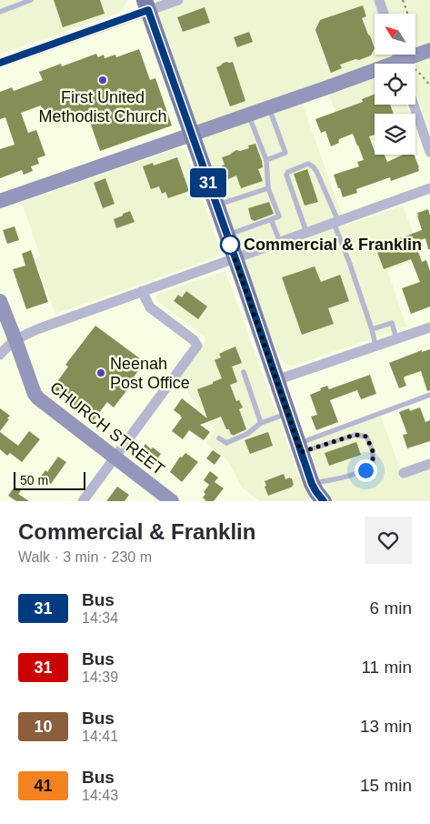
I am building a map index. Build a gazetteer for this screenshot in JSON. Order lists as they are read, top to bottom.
{
  "streets": {
    "street": ["CHURCH STREET"]
  },
  "places": ["First United Methodist Church", "Commercial & Franklin", "Neenah Post Office"],
  "lines": ["bus line 31"],
  "scale_bar": "50 m",
  "north": "top left",
  "page": {
    "on_map": "31",
    "scale": "50 m",
    "heading": ["Commercial & Franklin", "Walk · 3 min · 230 m"],
    "list": [
      {
        "mark": "31",
        "name": "Bus",
        "note": "14:34",
        "value": "6 min"
      },
      {
        "mark": "31",
        "name": "Bus",
        "note": "14:39",
        "value": "11 min"
      },
      {
        "mark": "10",
        "name": "Bus",
        "note": "14:41",
        "value": "13 min"
      },
      {
        "mark": "41",
        "name": "Bus",
        "note": "14:43",
        "value": "15 min"
      }
    ]
  }
}
